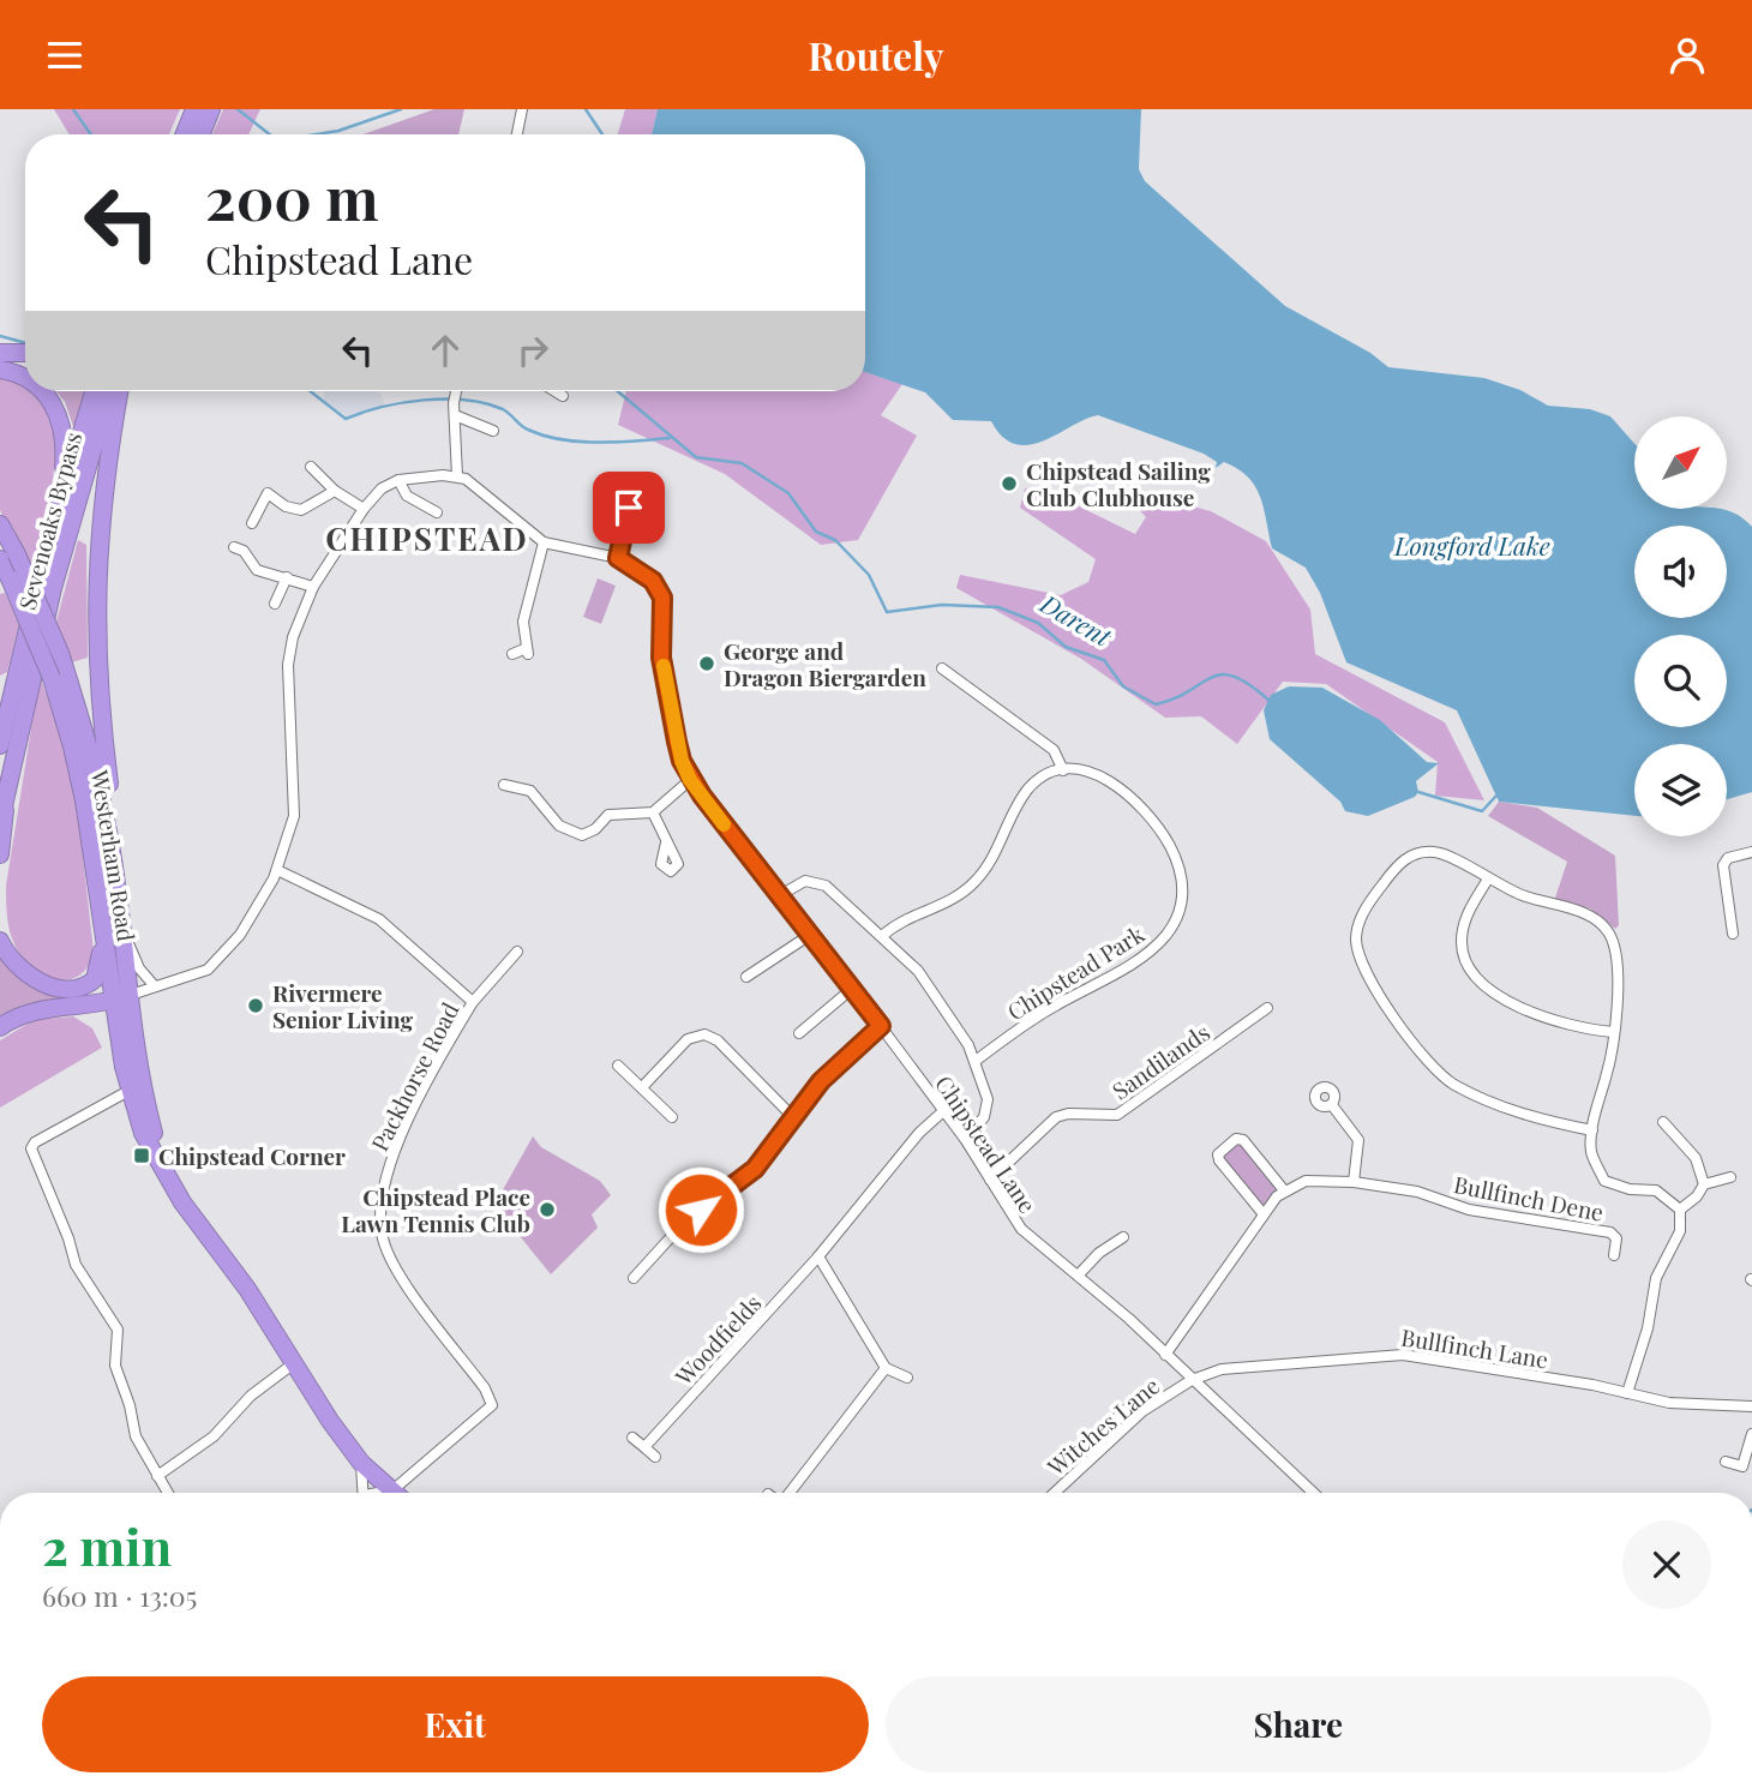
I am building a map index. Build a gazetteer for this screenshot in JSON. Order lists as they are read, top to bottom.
{
  "streets": {
    "highway": ["Sevenoaks Bypass", "Westerham Road"],
    "street": [
      "Chipstead Park",
      "Sandilands",
      "Packhorse Road",
      "Chipstead Lane",
      "Bullfinch Dene",
      "Woodfields",
      "Bullfinch Lane",
      "Witches Lane"
    ]
  },
  "crossings": [
    ["Westerham Road", "Packhorse Road"],
    ["Sandilands", "Chipstead Lane"],
    ["Chipstead Lane", "Woodfields"],
    ["Chipstead Lane", "Bullfinch Lane"],
    ["Chipstead Lane", "Witches Lane"],
    ["Bullfinch Lane", "Witches Lane"]
  ],
  "districts": ["CHIPSTEAD"],
  "water": ["Longford Lake", "Darent"],
  "places": {
    "other": [
      "Chipstead Sailing Club Clubhouse",
      "George and Dragon Biergarden",
      "Rivermere Senior Living",
      "Chipstead Place Lawn Tennis Club"
    ],
    "transit": ["Chipstead Corner"]
  },
  "north": "top right",
  "page": {
    "header": "Routely",
    "turn": ["200 m", "Chipstead Lane"],
    "heading": ["2 min", "660 m · 13:05"],
    "buttons": ["Exit", "Share"]
  }
}
